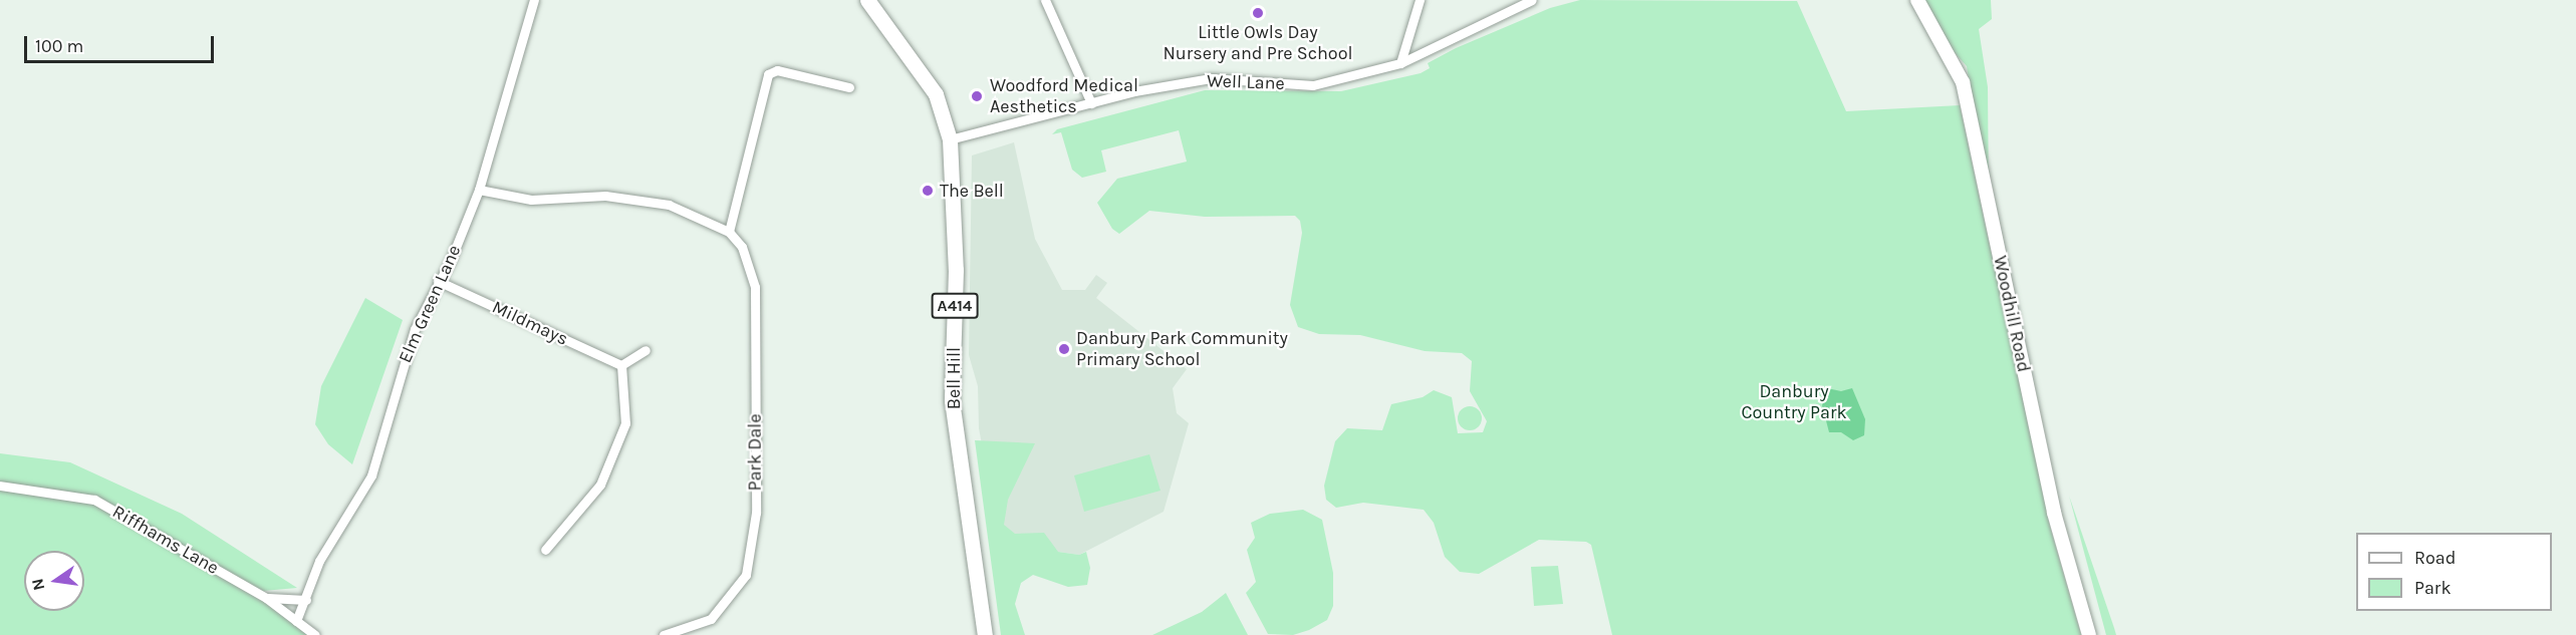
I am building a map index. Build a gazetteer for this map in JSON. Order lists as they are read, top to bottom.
{
  "streets": {
    "main road": ["A414", "Bell Hill"],
    "street": [
      "Well Lane",
      "Elm Green Lane",
      "Woodhill Road",
      "Mildmays",
      "Park Dale",
      "Riffhams Lane"
    ]
  },
  "crossings": [
    ["Well Lane", "Bell Hill"],
    ["Elm Green Lane", "Mildmays"],
    ["Elm Green Lane", "Riffhams Lane"]
  ],
  "parks": ["Danbury Country Park"],
  "places": [
    "Little Owls Day Nursery and Pre School",
    "Woodford Medical Aesthetics",
    "The Bell",
    "Danbury Park Community Primary School"
  ],
  "legend": ["Road", "Park"],
  "scale_bar": "100 m",
  "north": "left"
}
